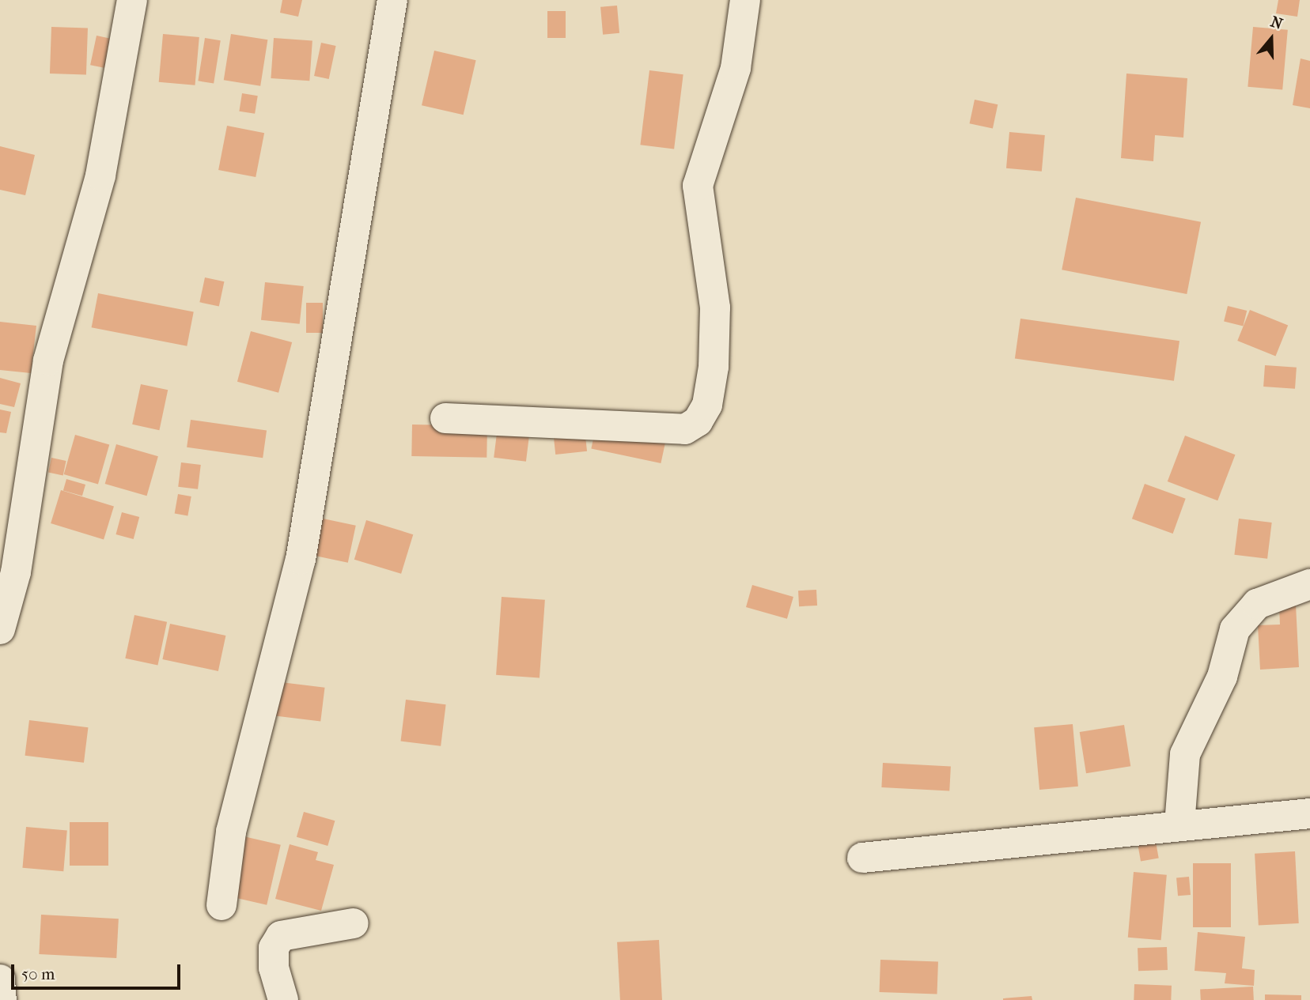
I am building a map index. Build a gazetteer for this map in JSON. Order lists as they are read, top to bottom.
{
  "scale_bar": "50 m",
  "north": "top"
}
